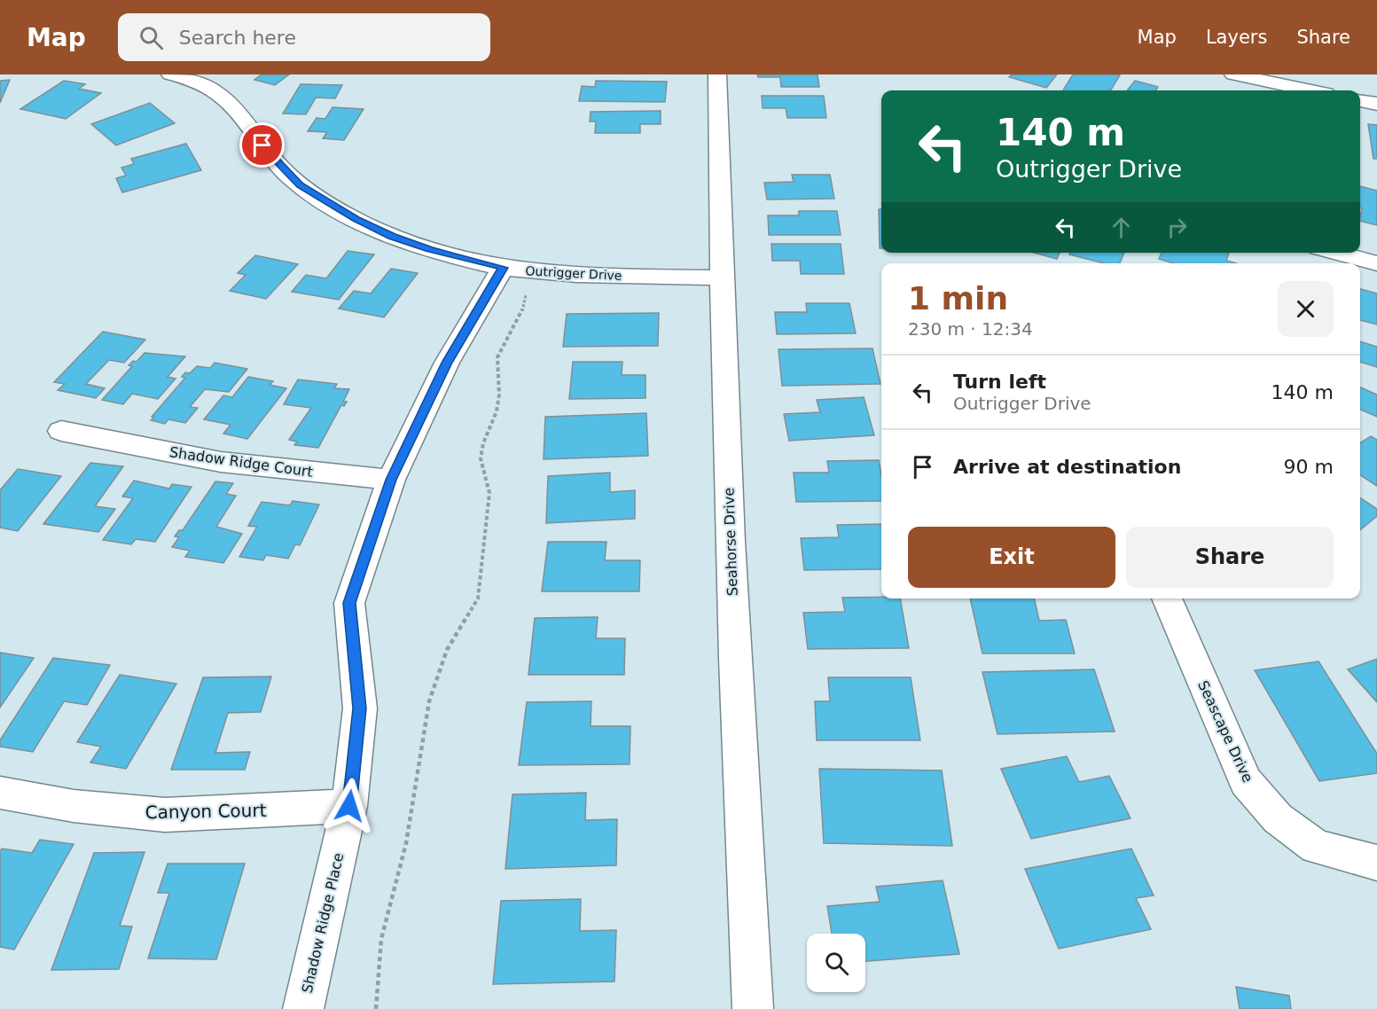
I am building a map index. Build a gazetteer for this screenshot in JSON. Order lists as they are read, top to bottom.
{
  "streets": {
    "street": [
      "Outrigger Drive",
      "Shadow Ridge Court",
      "Seahorse Drive",
      "Seascape Drive",
      "Canyon Court",
      "Shadow Ridge Place"
    ]
  },
  "crossings": [
    ["Outrigger Drive", "Seahorse Drive"],
    ["Outrigger Drive", "Shadow Ridge Place"],
    ["Shadow Ridge Court", "Shadow Ridge Place"],
    ["Canyon Court", "Shadow Ridge Place"]
  ],
  "page": {
    "header": "Map",
    "search": "Search here",
    "nav": ["Map", "Layers", "Share"],
    "turn": ["140 m", "Outrigger Drive"],
    "heading": ["1 min", "230 m · 12:34"],
    "list": [
      {
        "name": "Turn left",
        "note": "Outrigger Drive",
        "value": "140 m"
      },
      {
        "name": "Arrive at destination",
        "value": "90 m"
      }
    ],
    "buttons": ["Exit", "Share"]
  }
}
